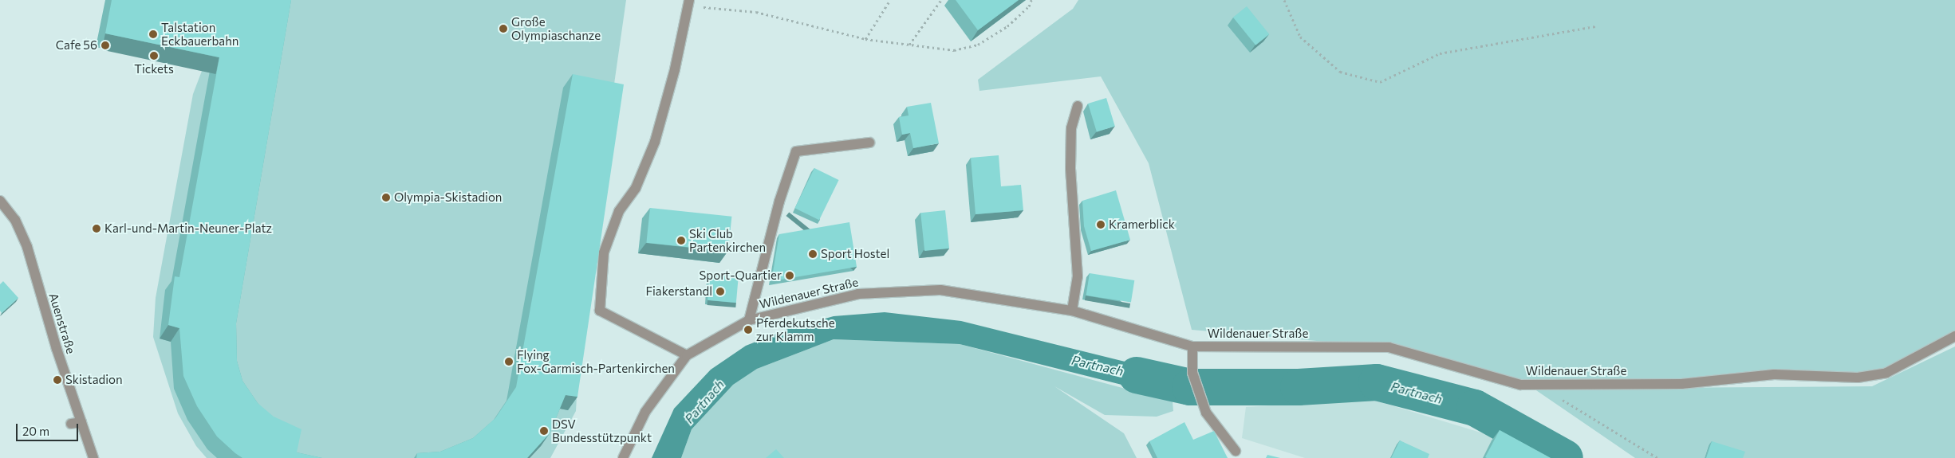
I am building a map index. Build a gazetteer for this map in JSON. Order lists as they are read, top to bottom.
{
  "streets": {
    "street": ["Wildenauer Straße", "Auenstraße"]
  },
  "water": ["Partnach"],
  "places": [
    "Große Olympiaschanze",
    "Talstation Eckbauerbahn",
    "Cafe 56",
    "Tickets",
    "Olympia-Skistadion",
    "Kramerblick",
    "Karl-und-Martin-Neuner-Platz",
    "Ski Club Partenkirchen",
    "Sport Hostel",
    "Sport-Quartier",
    "Fiakerstandl",
    "Pferdekutsche zur Klamm",
    "Flying Fox-Garmisch-Partenkirchen",
    "Skistadion",
    "DSV Bundesstützpunkt"
  ],
  "scale_bar": "20 m"
}
